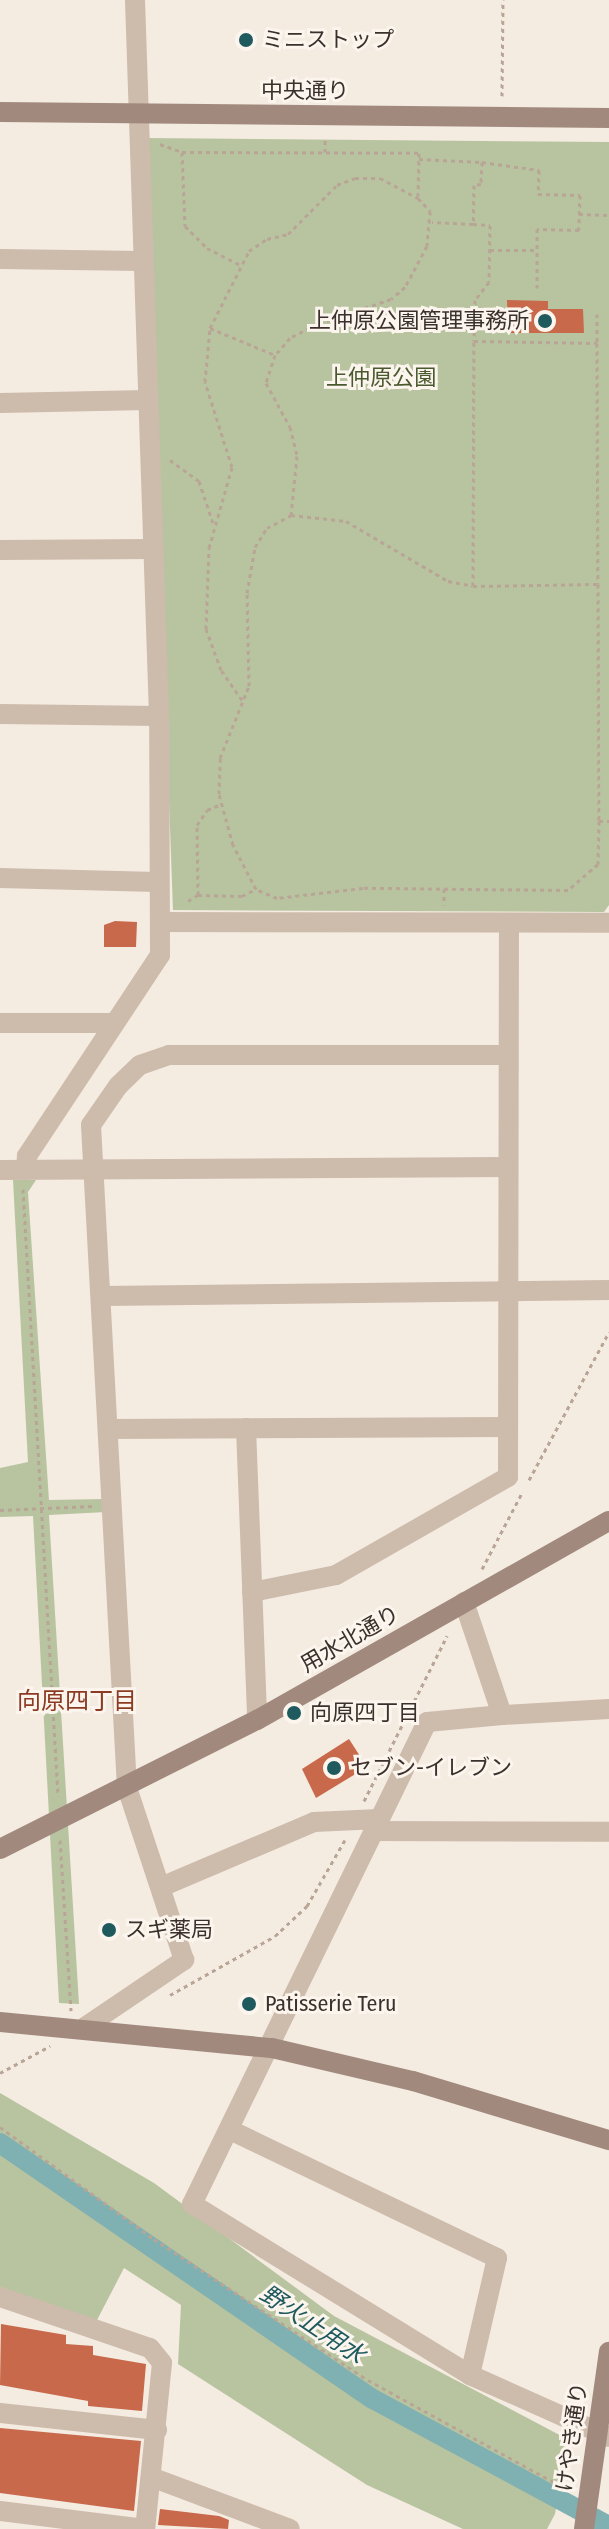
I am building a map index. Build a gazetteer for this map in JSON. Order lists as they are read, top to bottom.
{
  "streets": {
    "street": ["中央通り", "用水北通り", "けやき通り"]
  },
  "districts": ["向原四丁目"],
  "water": ["野火止用水"],
  "parks": ["上仲原公園"],
  "places": [
    "ミニストップ",
    "上仲原公園管理事務所",
    "向原四丁目",
    "セブン-イレブン",
    "スギ薬局",
    "Patisserie Teru"
  ]
}
